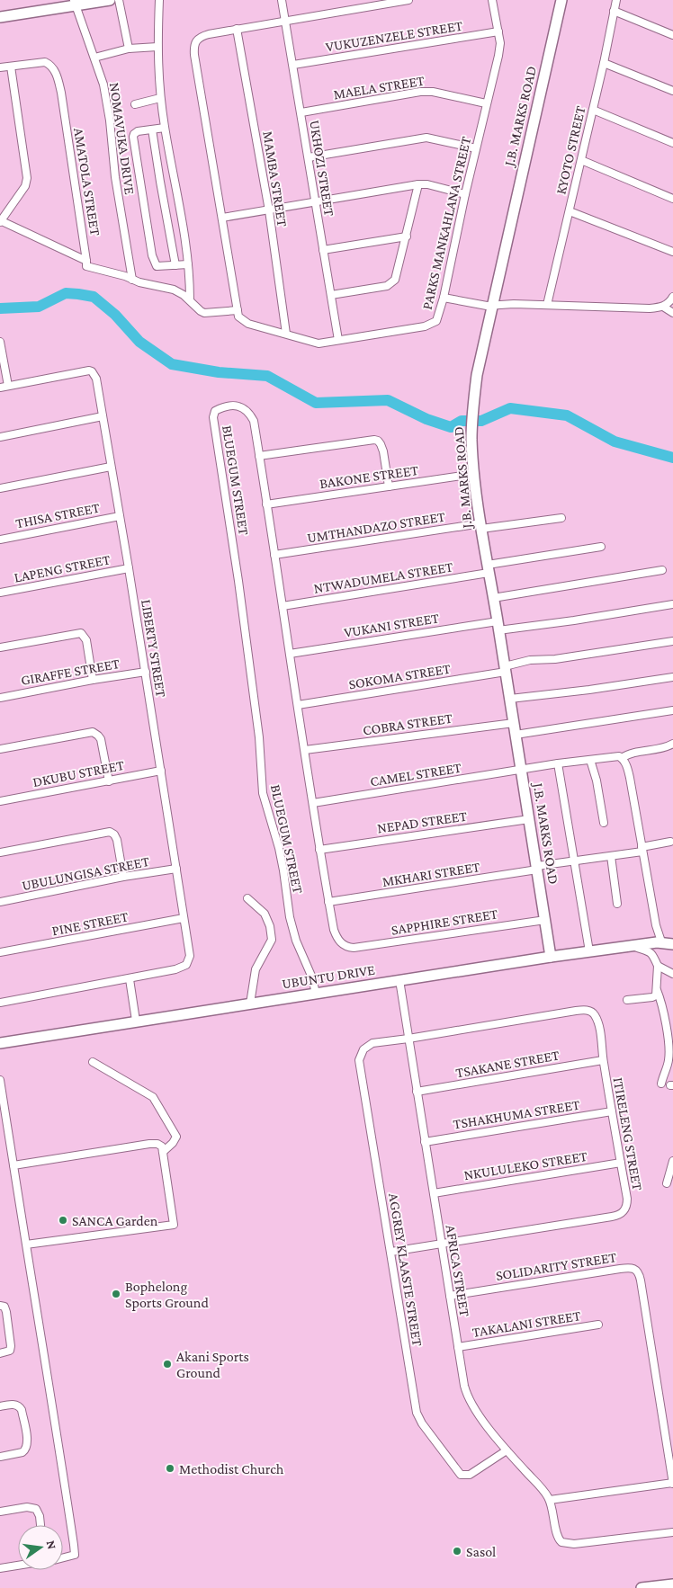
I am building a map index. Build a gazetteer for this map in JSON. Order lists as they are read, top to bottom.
{
  "streets": {
    "street": [
      "VUKUZENZELE STREET",
      "MAELA STREET",
      "J.B. MARKS ROAD",
      "NOMAVUKA DRIVE",
      "KYOTO STREET",
      "UKHOZI STREET",
      "MAMBA STREET",
      "AMATOLA STREET",
      "PARKS MANKAHLANA STREET",
      "BAKONE STREET",
      "BLUEGUM STREET",
      "THISA STREET",
      "UMTHANDAZO STREET",
      "LAPENG STREET",
      "NTWADUMELA STREET",
      "VUKANI STREET",
      "LIBERTY STREET",
      "GIRAFFE STREET",
      "SOKOMA STREET",
      "COBRA STREET",
      "DKUBU STREET",
      "CAMEL STREET",
      "NEPAD STREET",
      "UBULUNGISA STREET",
      "MKHARI STREET",
      "SAPPHIRE STREET",
      "PINE STREET",
      "UBUNTU DRIVE",
      "TSAKANE STREET",
      "TSHAKHUMA STREET",
      "ITIRELENG STREET",
      "NKULULEKO STREET",
      "SOLIDARITY STREET",
      "AGGREY KLAASTE STREET",
      "AFRICA STREET",
      "TAKALANI STREET"
    ]
  },
  "crossings": [
    ["VUKUZENZELE STREET", "UKHOZI STREET"],
    ["VUKUZENZELE STREET", "PARKS MANKAHLANA STREET"],
    ["MAELA STREET", "UKHOZI STREET"],
    ["MAELA STREET", "PARKS MANKAHLANA STREET"],
    ["J.B. MARKS ROAD", "BAKONE STREET"],
    ["J.B. MARKS ROAD", "UMTHANDAZO STREET"],
    ["J.B. MARKS ROAD", "NTWADUMELA STREET"],
    ["J.B. MARKS ROAD", "VUKANI STREET"],
    ["J.B. MARKS ROAD", "SOKOMA STREET"],
    ["J.B. MARKS ROAD", "COBRA STREET"],
    ["J.B. MARKS ROAD", "CAMEL STREET"],
    ["J.B. MARKS ROAD", "NEPAD STREET"],
    ["J.B. MARKS ROAD", "MKHARI STREET"],
    ["J.B. MARKS ROAD", "SAPPHIRE STREET"],
    ["J.B. MARKS ROAD", "UBUNTU DRIVE"],
    ["UKHOZI STREET", "PARKS MANKAHLANA STREET"],
    ["MAMBA STREET", "PARKS MANKAHLANA STREET"],
    ["BAKONE STREET", "BLUEGUM STREET"],
    ["BLUEGUM STREET", "UMTHANDAZO STREET"],
    ["BLUEGUM STREET", "NTWADUMELA STREET"],
    ["BLUEGUM STREET", "VUKANI STREET"],
    ["BLUEGUM STREET", "SOKOMA STREET"],
    ["BLUEGUM STREET", "COBRA STREET"],
    ["BLUEGUM STREET", "CAMEL STREET"],
    ["BLUEGUM STREET", "NEPAD STREET"],
    ["BLUEGUM STREET", "MKHARI STREET"],
    ["BLUEGUM STREET", "SAPPHIRE STREET"],
    ["BLUEGUM STREET", "UBUNTU DRIVE"],
    ["THISA STREET", "LIBERTY STREET"],
    ["LAPENG STREET", "LIBERTY STREET"],
    ["LIBERTY STREET", "GIRAFFE STREET"],
    ["LIBERTY STREET", "DKUBU STREET"],
    ["LIBERTY STREET", "UBULUNGISA STREET"],
    ["LIBERTY STREET", "PINE STREET"],
    ["UBUNTU DRIVE", "AFRICA STREET"],
    ["TSAKANE STREET", "ITIRELENG STREET"],
    ["TSAKANE STREET", "AFRICA STREET"],
    ["TSHAKHUMA STREET", "ITIRELENG STREET"],
    ["TSHAKHUMA STREET", "AFRICA STREET"],
    ["ITIRELENG STREET", "NKULULEKO STREET"],
    ["ITIRELENG STREET", "AGGREY KLAASTE STREET"],
    ["ITIRELENG STREET", "AFRICA STREET"],
    ["NKULULEKO STREET", "AFRICA STREET"],
    ["SOLIDARITY STREET", "AFRICA STREET"],
    ["AGGREY KLAASTE STREET", "AFRICA STREET"],
    ["AFRICA STREET", "TAKALANI STREET"]
  ],
  "places": [
    "SANCA Garden",
    "Bophelong Sports Ground",
    "Akani Sports Ground",
    "Methodist Church",
    "Sasol"
  ],
  "north": "right"
}
